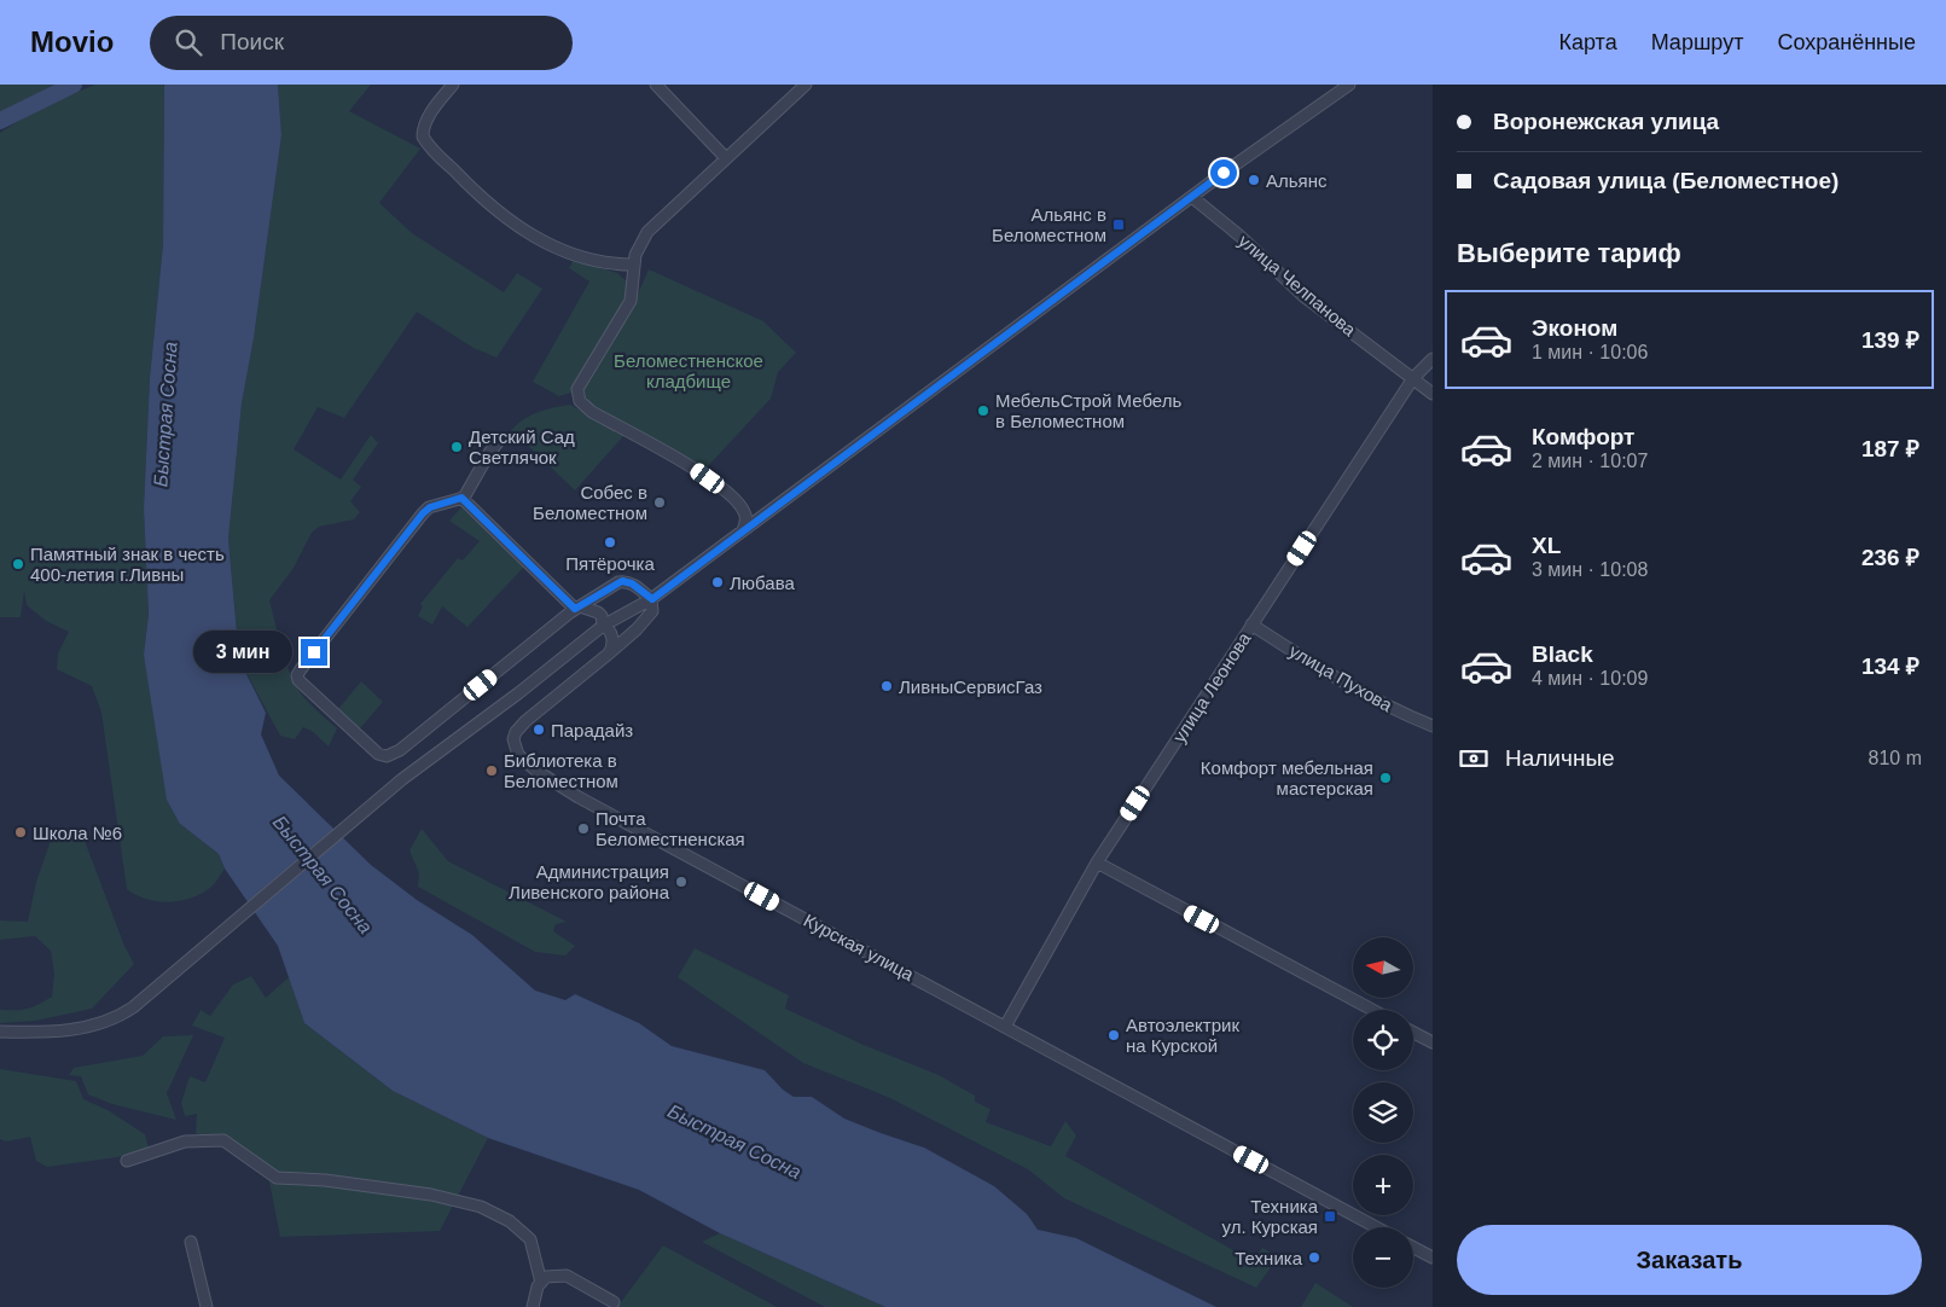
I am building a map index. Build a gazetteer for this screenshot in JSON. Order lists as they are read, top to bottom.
{
  "streets": {
    "street": [
      "улица Челпанова",
      "улица Пухова",
      "улица Леонова",
      "Курская улица"
    ]
  },
  "crossings": [
    ["улица Челпанова", "улица Леонова"],
    ["улица Пухова", "улица Леонова"],
    ["улица Леонова", "Курская улица"]
  ],
  "water": ["Быстрая Сосна"],
  "parks": ["Беломестненское кладбище"],
  "places": {
    "other": [
      "Альянс",
      "МебельСтрой Мебель в Беломестном",
      "Детский Сад Светлячок",
      "Собес в Беломестном",
      "Пятёрочка",
      "Памятный знак в честь 400-летия г.Ливны",
      "Любава",
      "ЛивныСервисГаз",
      "Парадайз",
      "Библиотека в Беломестном",
      "Комфорт мебельная мастерская",
      "Почта Беломестненская",
      "Школа №6",
      "Администрация Ливенского района",
      "Автоэлектрик на Курской",
      "Техника"
    ],
    "transit": ["Альянс в Беломестном", "Техника ул. Курская"]
  },
  "north": "left",
  "page": {
    "header": "Movio",
    "search": "Поиск",
    "nav": ["Карта", "Маршрут", "Сохранённые"],
    "banner": ["Воронежская улица", "Садовая улица (Беломестное)"],
    "heading": "Выберите тариф",
    "list": [
      {
        "name": "Эконом",
        "note": "1 мин · 10:06",
        "value": "139 ₽"
      },
      {
        "name": "Комфорт",
        "note": "2 мин · 10:07",
        "value": "187 ₽"
      },
      {
        "name": "XL",
        "note": "3 мин · 10:08",
        "value": "236 ₽"
      },
      {
        "name": "Black",
        "note": "4 мин · 10:09",
        "value": "134 ₽"
      }
    ],
    "bubble": "3 мин",
    "pay": ["Наличные", "810 m"],
    "map_buttons": ["+", "−"],
    "buttons": "Заказать"
  }
}
